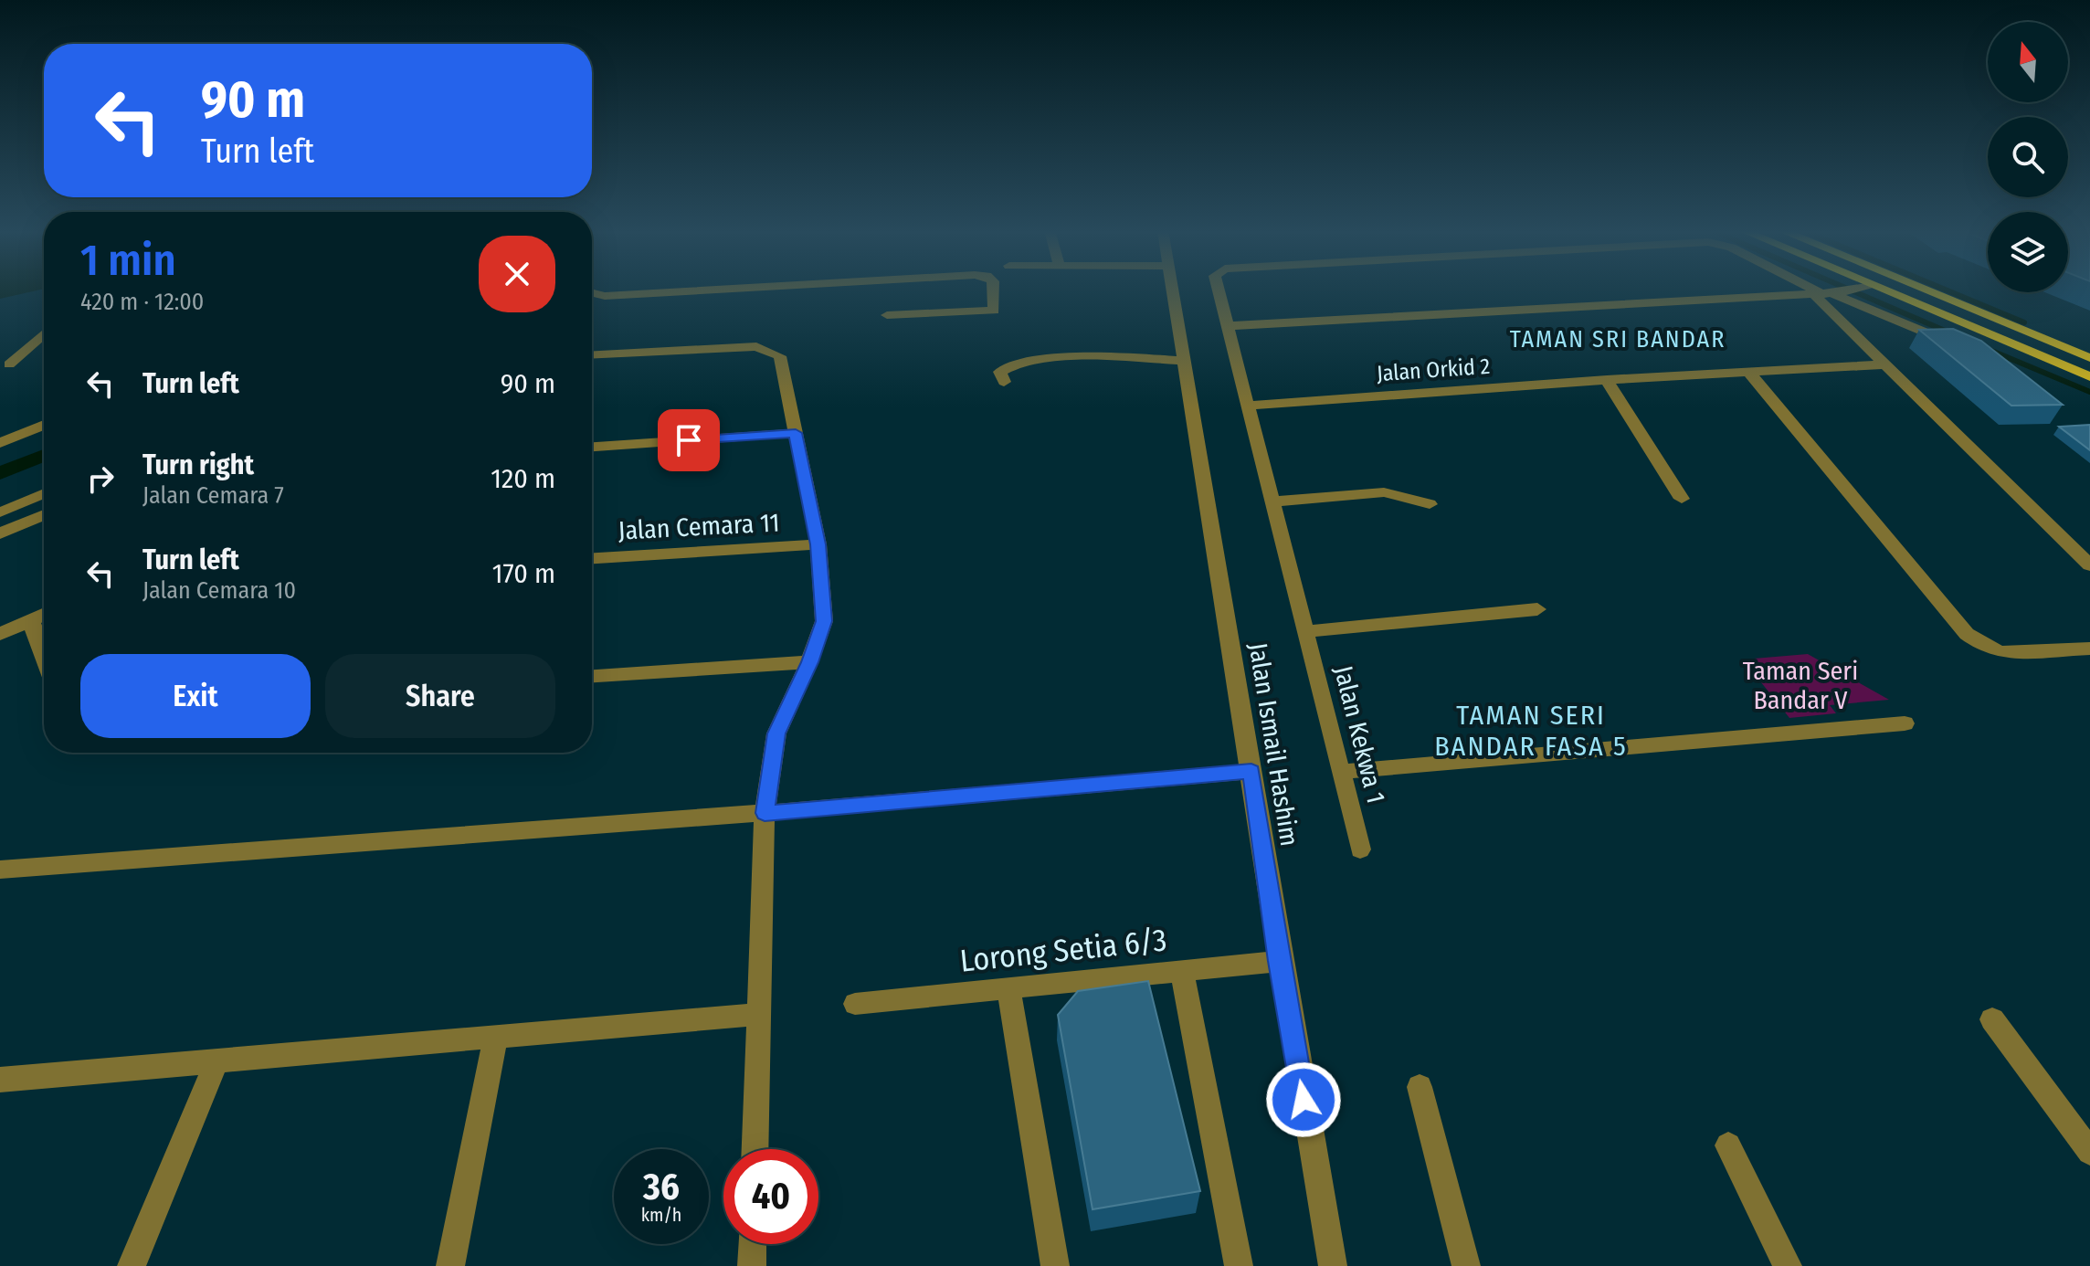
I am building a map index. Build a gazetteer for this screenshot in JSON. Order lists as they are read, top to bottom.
{
  "streets": {
    "street": [
      "Jalan Orkid 2",
      "Jalan Cemara 11",
      "Jalan Kekwa 1",
      "Jalan Ismail Hashim",
      "Lorong Setia 6/3"
    ]
  },
  "crossings": [
    ["Jalan Orkid 2", "Jalan Kekwa 1"],
    ["Jalan Ismail Hashim", "Lorong Setia 6/3"]
  ],
  "districts": ["TAMAN SRI BANDAR", "TAMAN SERI BANDAR FASA 5"],
  "parks": ["Taman Seri Bandar V"],
  "north": "top",
  "page": {
    "turn": ["90 m", "Turn left"],
    "heading": ["1 min", "420 m · 12:00"],
    "list": [
      {
        "name": "Turn left",
        "value": "90 m"
      },
      {
        "name": "Turn right",
        "note": "Jalan Cemara 7",
        "value": "120 m"
      },
      {
        "name": "Turn left",
        "note": "Jalan Cemara 10",
        "value": "170 m"
      }
    ],
    "buttons": ["Exit", "Share"],
    "speed": "36 km/h",
    "limit": "40"
  }
}
